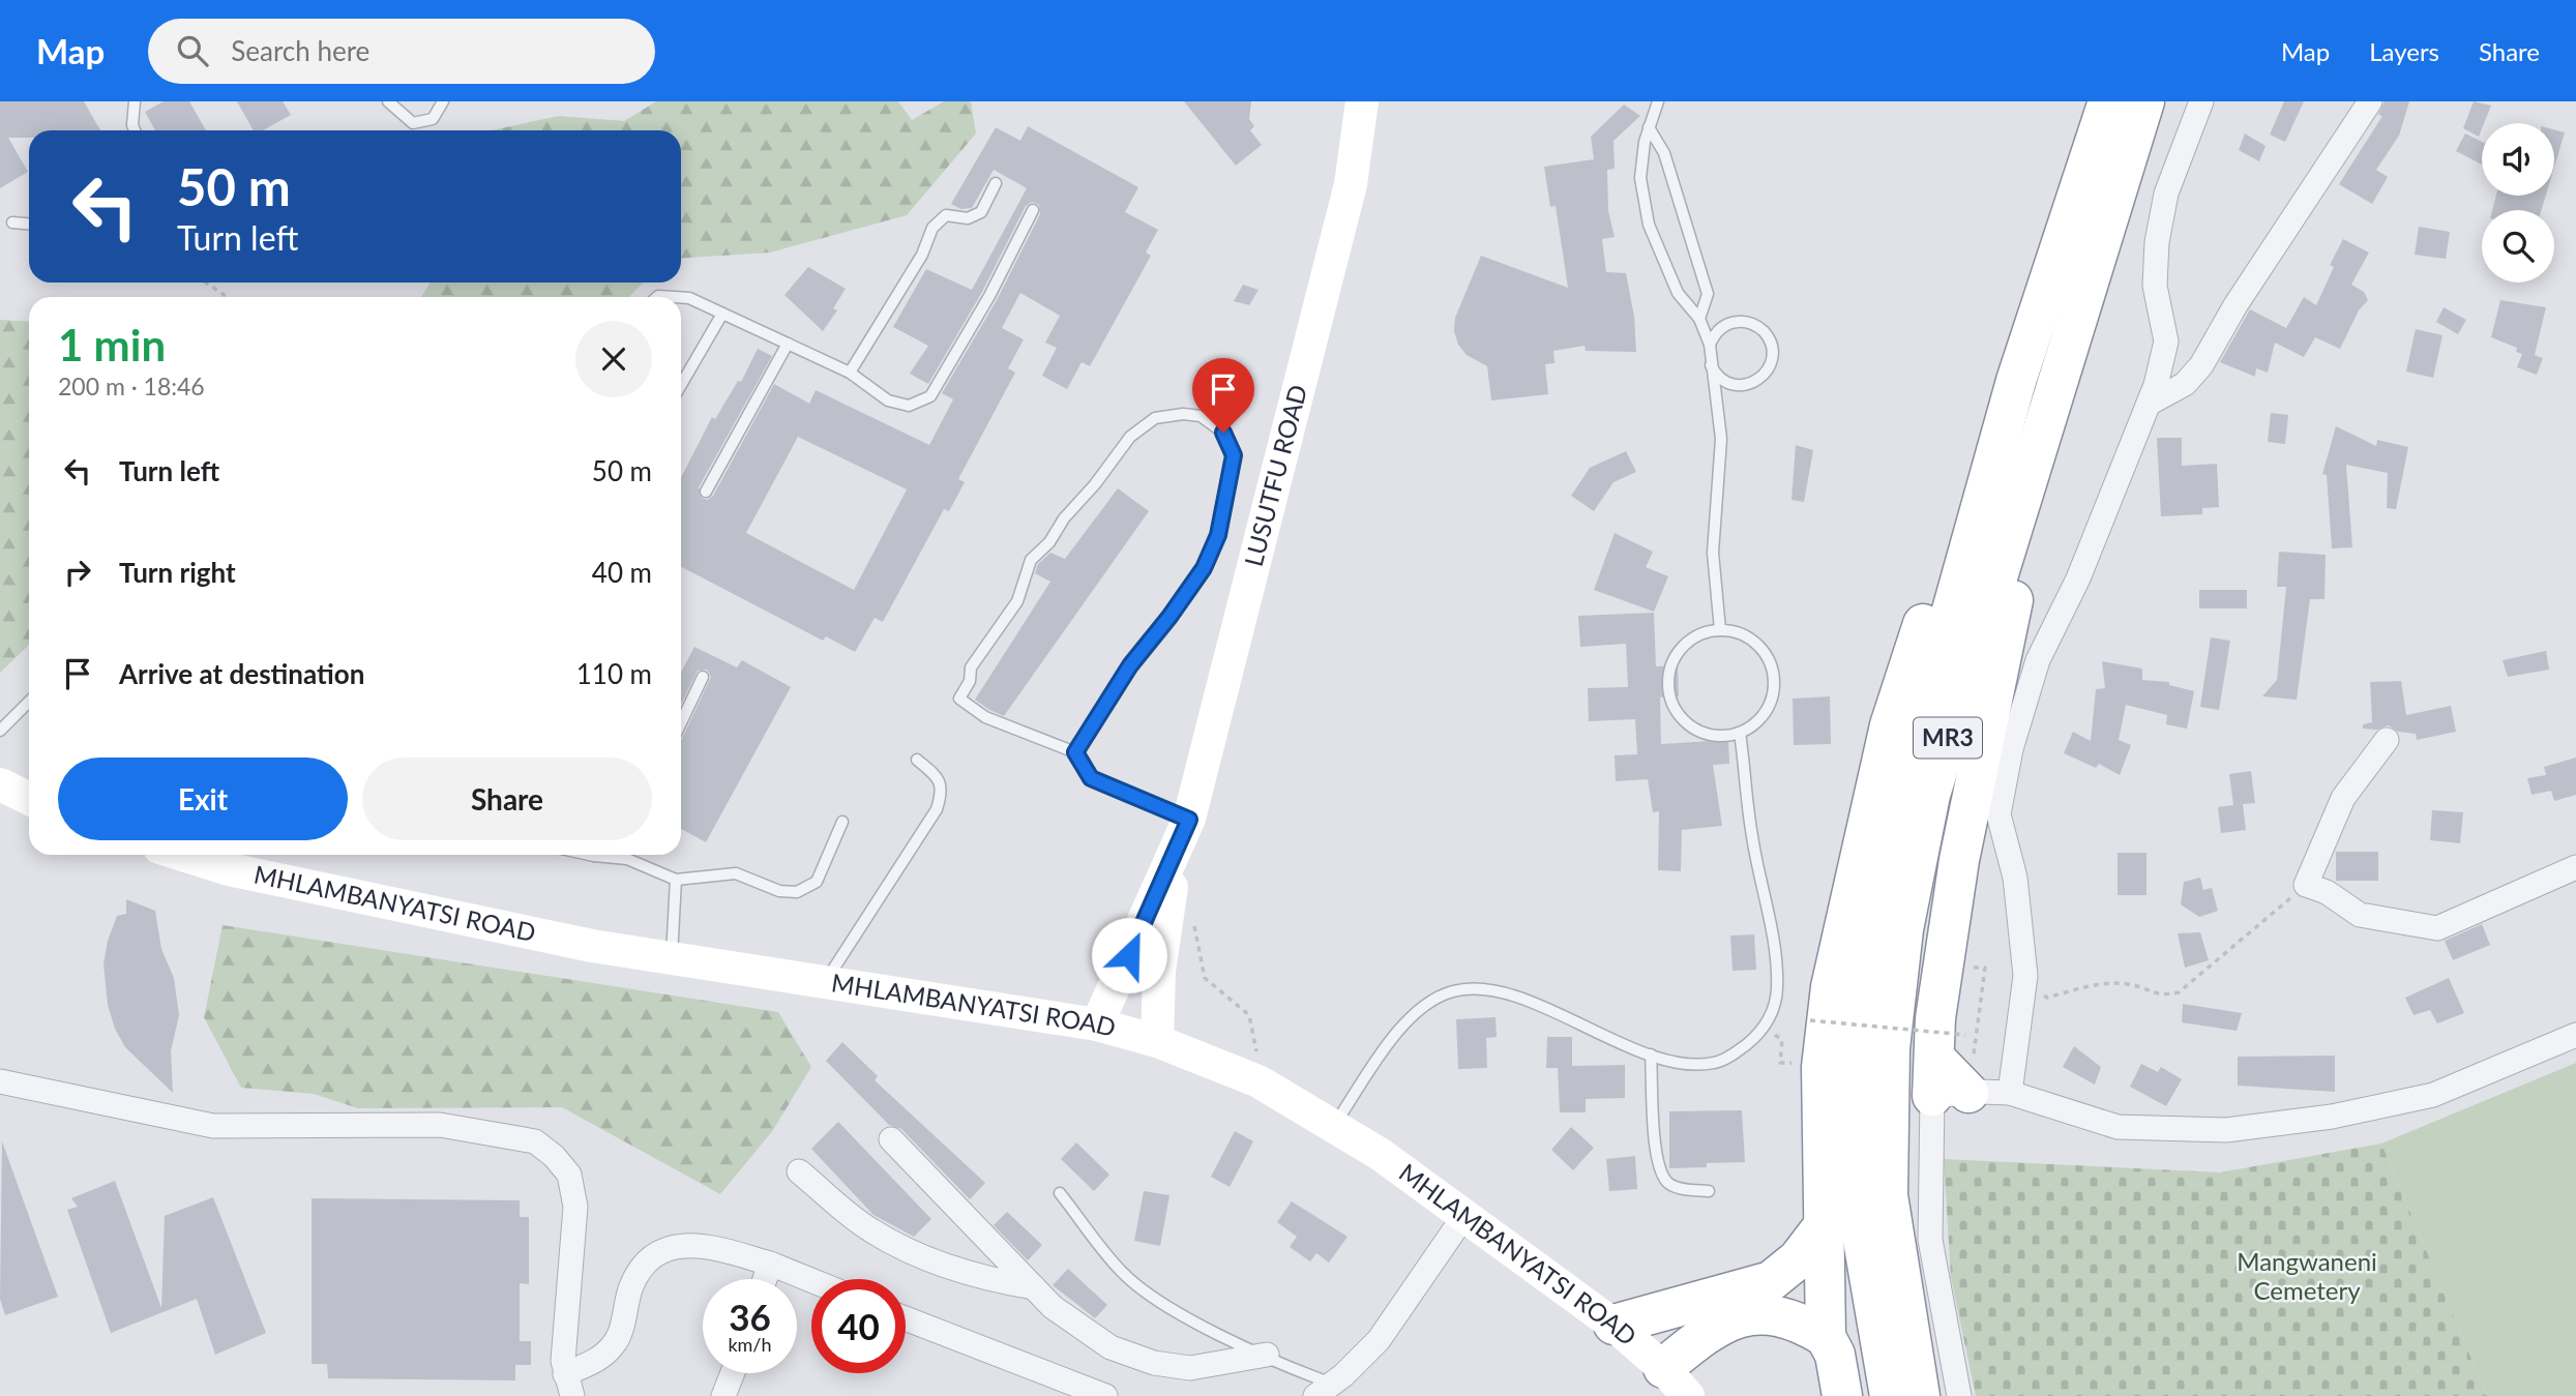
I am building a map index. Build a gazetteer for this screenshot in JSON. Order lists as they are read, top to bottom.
{
  "streets": {
    "highway": ["MR3"],
    "main road": ["LUSUTFU ROAD", "MHLAMBANYATSI ROAD"]
  },
  "crossings": [
    ["LUSUTFU ROAD", "MHLAMBANYATSI ROAD"]
  ],
  "parks": ["Mangwaneni Cemetery"],
  "page": {
    "header": "Map",
    "search": "Search here",
    "nav": ["Map", "Layers", "Share"],
    "turn": ["50 m", "Turn left"],
    "heading": ["1 min", "200 m · 18:46"],
    "list": [
      {
        "name": "Turn left",
        "value": "50 m"
      },
      {
        "name": "Turn right",
        "value": "40 m"
      },
      {
        "name": "Arrive at destination",
        "value": "110 m"
      }
    ],
    "buttons": ["Exit", "Share"],
    "speed": "36 km/h",
    "limit": "40"
  }
}
